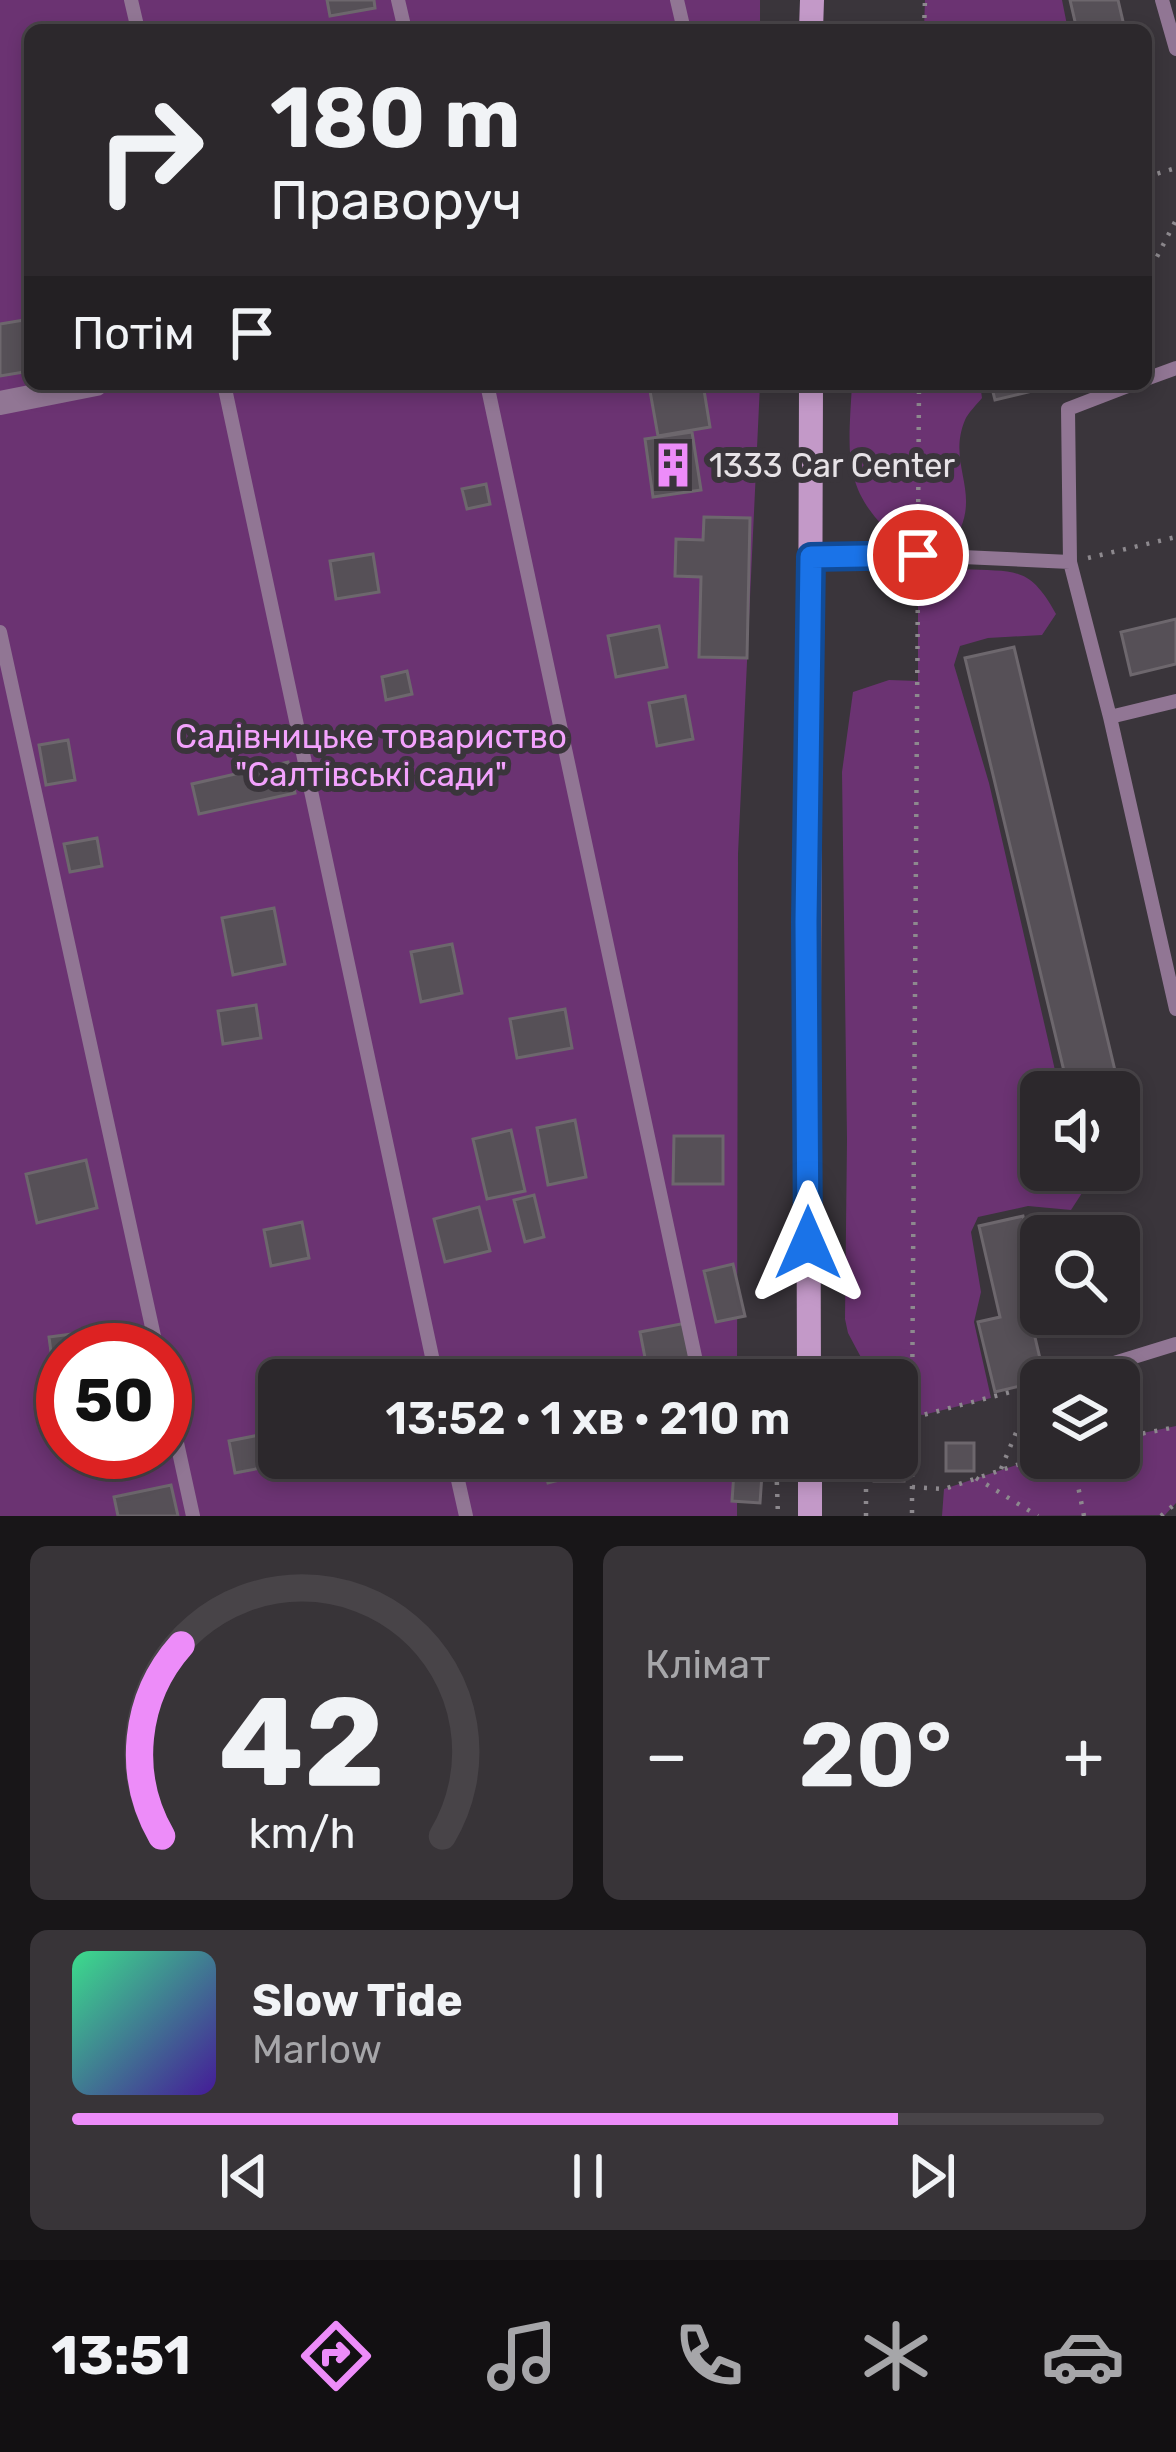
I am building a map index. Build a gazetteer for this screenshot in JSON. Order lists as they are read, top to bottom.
{
  "parks": ["Садівницьке товариство \"Салтівські сади\""],
  "places": {
    "building": ["1333 Car Center"]
  },
  "page": {
    "turn": ["180 m", "Праворуч"],
    "then": "Потім",
    "limit": "50",
    "trip": "13:52 · 1 хв · 210 m",
    "tile": "Клімат",
    "heat": ["−", "20°", "+"],
    "song": ["Slow Tide", "Marlow"],
    "tabs": "13:51",
    "gauge": ["42", "km/h"]
  }
}
